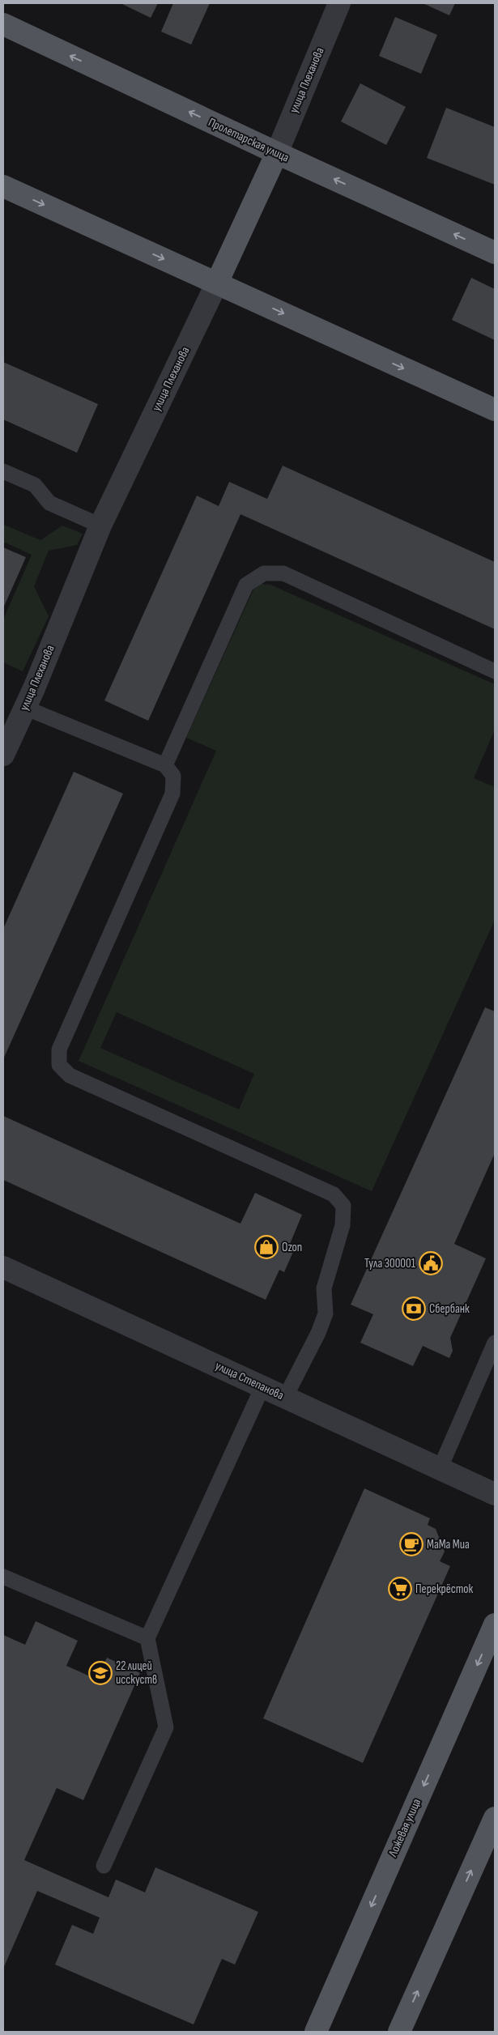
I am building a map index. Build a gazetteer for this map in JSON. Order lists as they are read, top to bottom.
{
  "streets": {
    "main road": ["улица Плеханова", "Пролетарская улица", "Ложевая улица"],
    "street": ["улица Степанова"]
  },
  "crossings": [
    ["улица Плеханова", "Пролетарская улица"]
  ],
  "places": {
    "shop": ["Ozon"],
    "public building": ["Тула 300001"],
    "bank": ["Сбербанк"],
    "cafe": ["МаМа Миа"],
    "supermarket": ["Перекрёсток"],
    "school or university": ["22 лицей исскуств"]
  }
}
